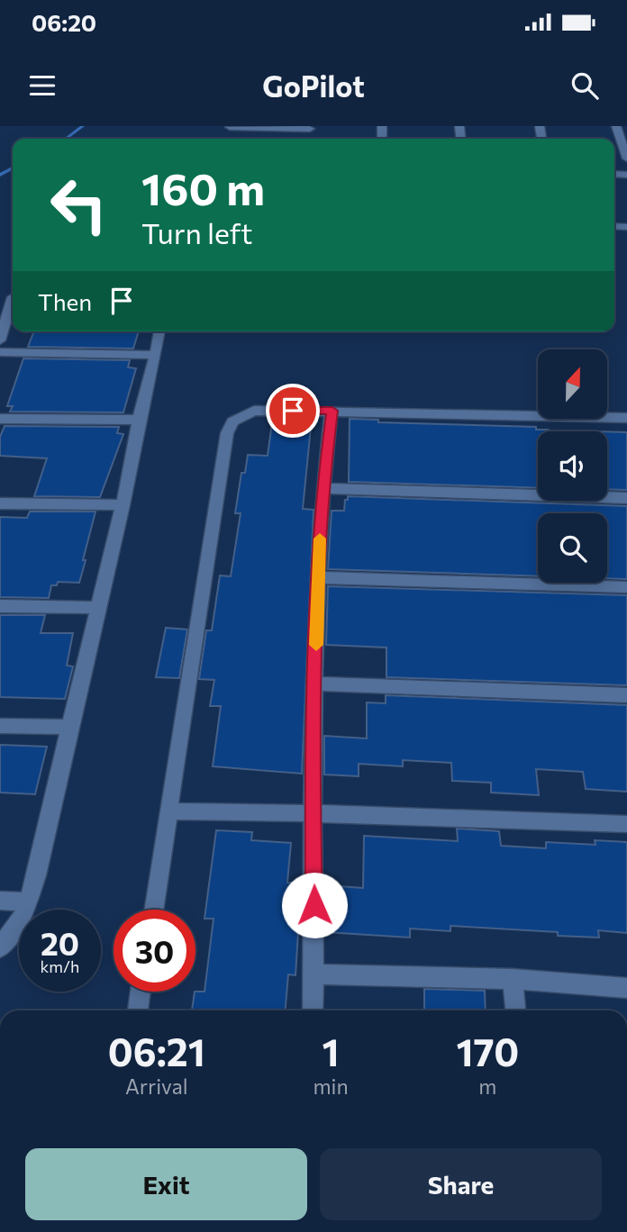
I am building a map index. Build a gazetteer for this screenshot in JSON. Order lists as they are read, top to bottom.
{
  "north": "top",
  "page": {
    "status": "06:20",
    "header": "GoPilot",
    "turn": ["160 m", "Turn left"],
    "then": "Then",
    "speed": "20 km/h",
    "limit": "30",
    "eta": [
      "06:21",
      "Arrival",
      "1",
      "min",
      "170",
      "m"
    ],
    "buttons": ["Exit", "Share"]
  }
}
